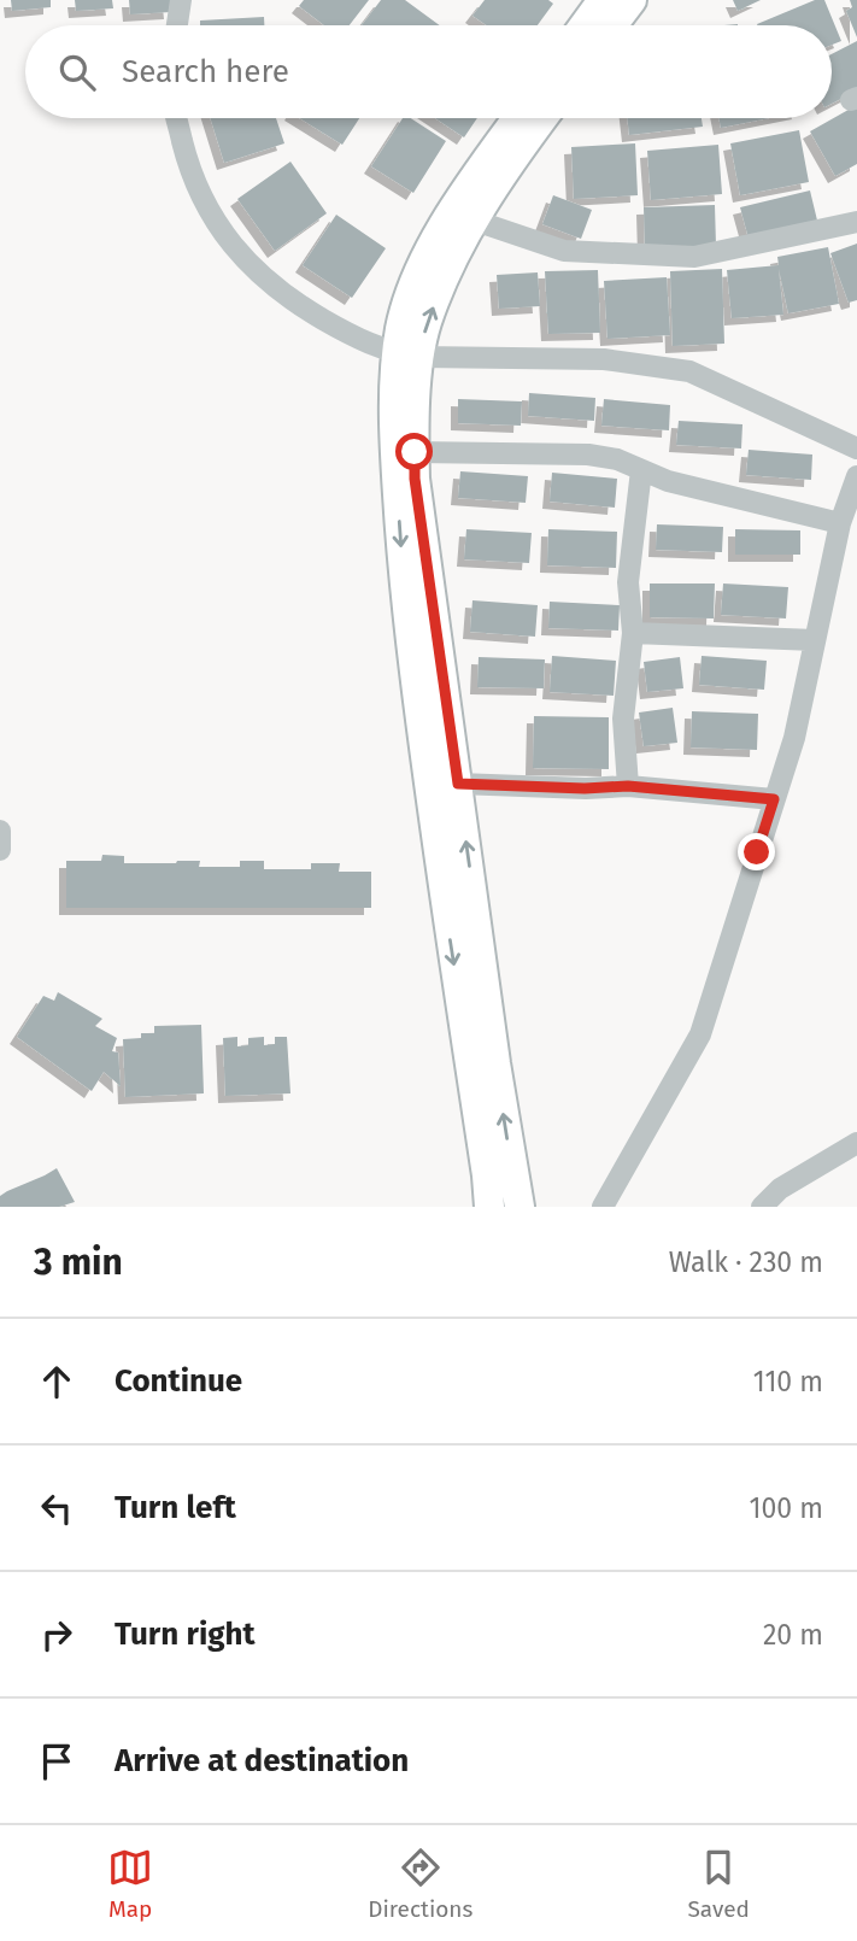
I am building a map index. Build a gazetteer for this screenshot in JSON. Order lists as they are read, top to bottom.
{
  "page": {
    "search": "Search here",
    "heading": ["3 min", "Walk · 230 m"],
    "list": [
      ["Continue", "110 m"],
      ["Turn left", "100 m"],
      ["Turn right", "20 m"],
      "Arrive at destination"
    ],
    "nav": ["Map", "Directions", "Saved"]
  }
}
